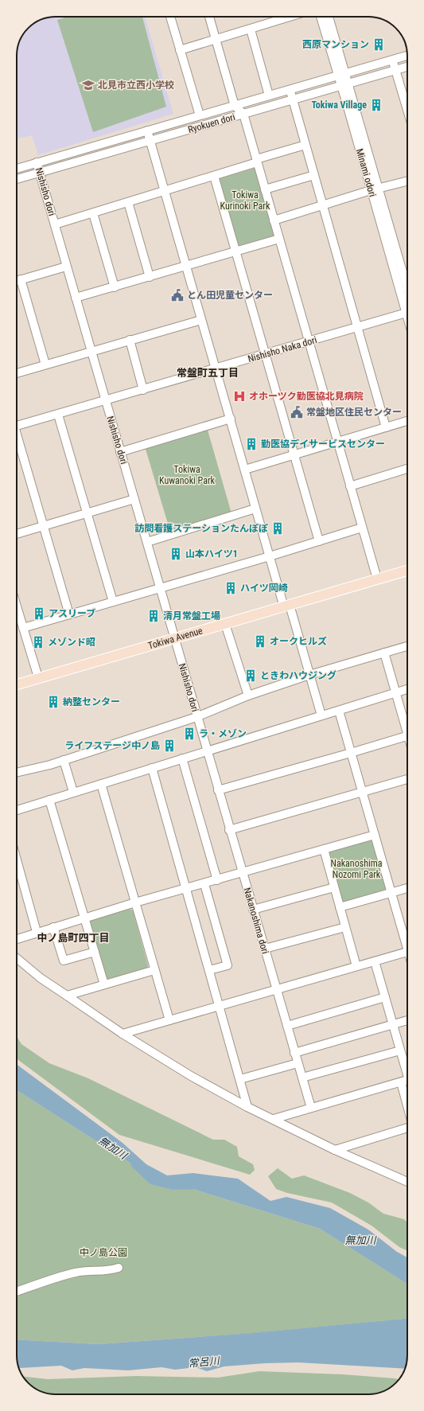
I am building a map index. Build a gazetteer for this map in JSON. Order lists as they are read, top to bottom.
{
  "streets": {
    "main road": ["Tokiwa Avenue"],
    "street": [
      "Ryokuen dori",
      "Minami odori",
      "Nishisho dori",
      "Nishisho Naka dori",
      "Nakanoshima dori"
    ]
  },
  "crossings": [
    ["Ryokuen dori", "Minami odori"],
    ["Ryokuen dori", "Nishisho dori"],
    ["Nishisho dori", "Nishisho Naka dori"],
    ["Nishisho dori", "Tokiwa Avenue"],
    ["Nishisho dori", "Nakanoshima dori"]
  ],
  "districts": ["常盤町五丁目", "中ノ島町四丁目"],
  "water": ["無加川", "常呂川"],
  "parks": [
    "Tokiwa Kurinoki Park",
    "Tokiwa Kuwanoki Park",
    "Nakanoshima Nozomi Park",
    "中ノ島公園"
  ],
  "places": {
    "building": [
      "西原マンション",
      "Tokiwa Village",
      "勤医協デイサービスセンター",
      "訪問看護ステーションたんぽぽ",
      "山本ハイツ1",
      "ハイツ岡崎",
      "アスリーブ",
      "清月常盤工場",
      "オークヒルズ",
      "メゾンド昭",
      "ときわハウジング",
      "納整センター",
      "ラ・メゾン",
      "ライフステージ中ノ島"
    ],
    "school or university": ["北見市立西小学校"],
    "public building": ["とん田児童センター", "常盤地区住民センター"],
    "hospital": ["オホーツク勤医協北見病院"]
  }
}
